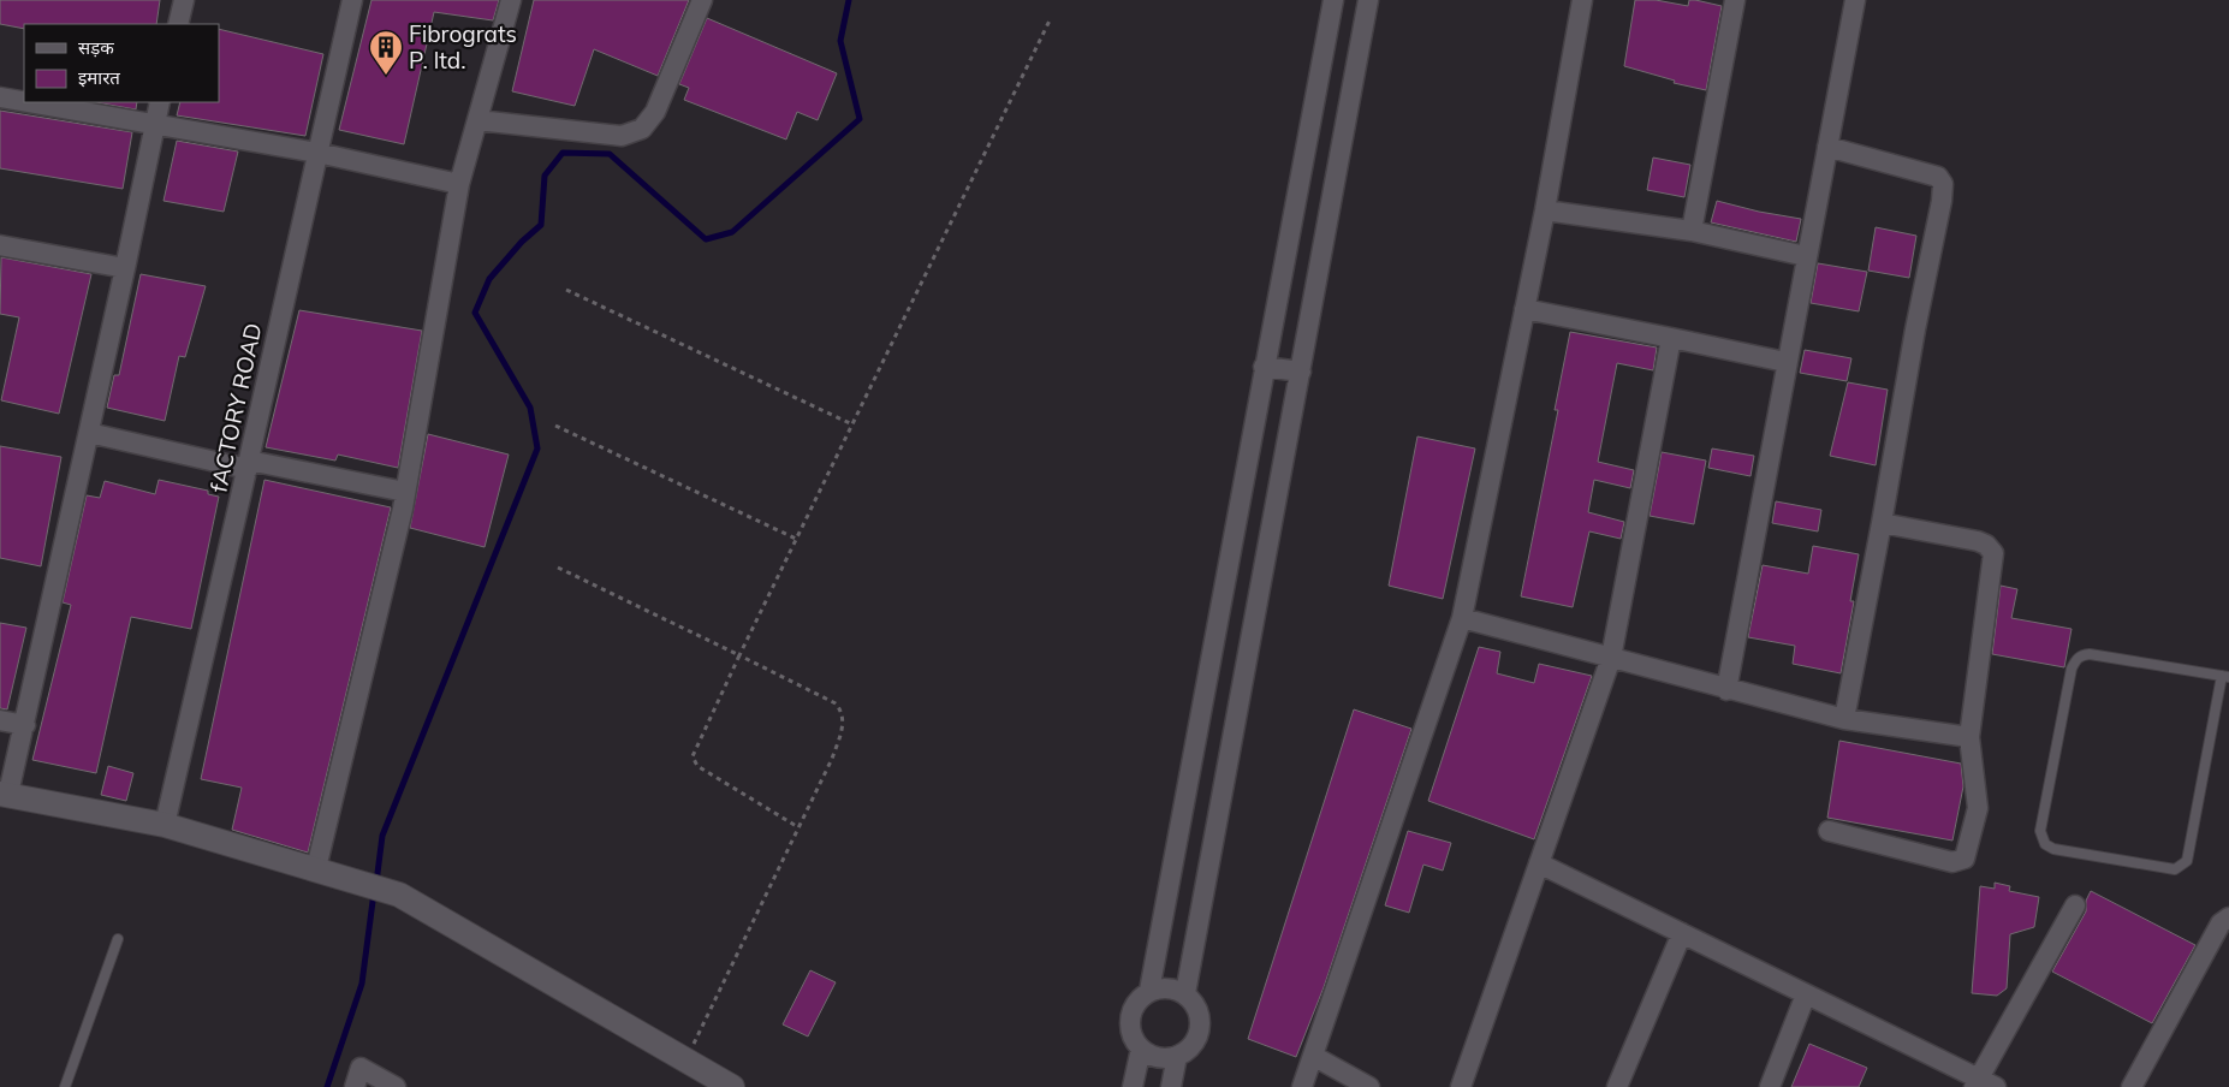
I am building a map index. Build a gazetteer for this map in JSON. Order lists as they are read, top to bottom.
{
  "streets": {
    "street": ["fACTORY ROAD"]
  },
  "places": {
    "building": ["Fibrograts P. ltd."]
  },
  "legend": ["सड़क", "इमारत"]
}
